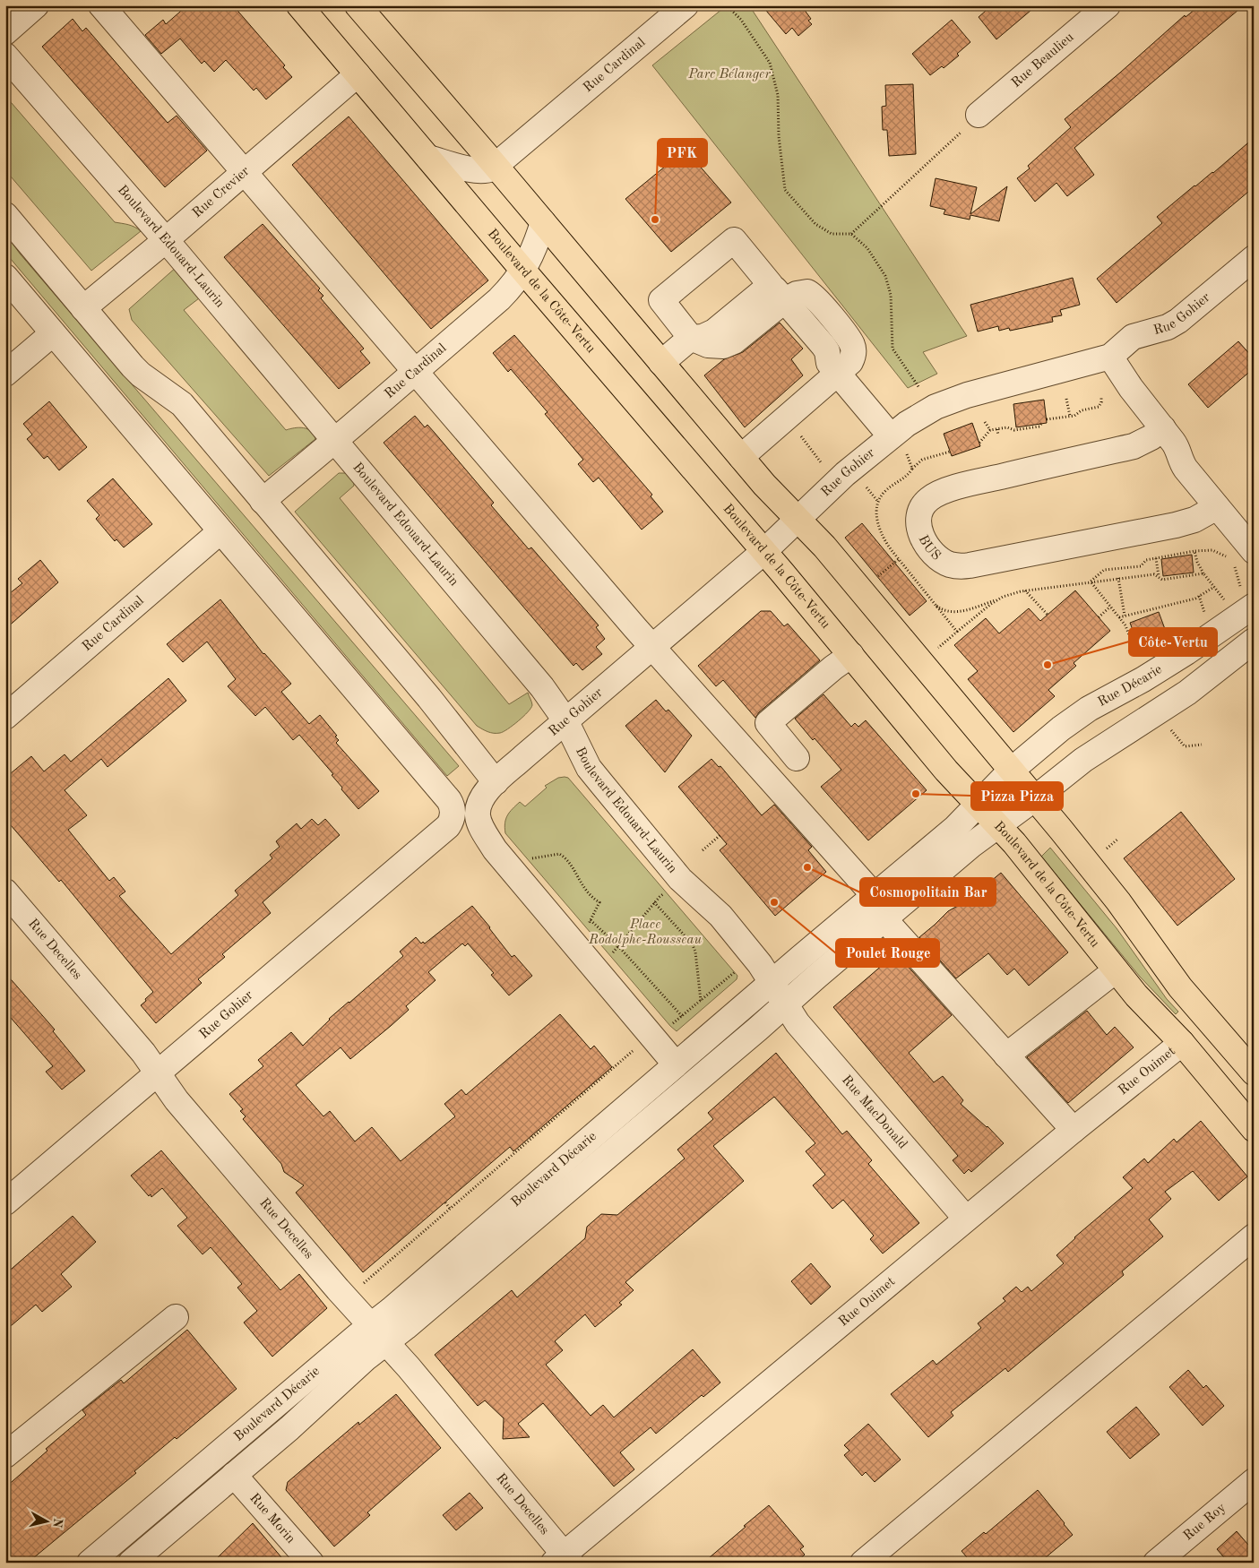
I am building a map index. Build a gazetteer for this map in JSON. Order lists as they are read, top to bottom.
{
  "streets": {
    "main road": ["Boulevard de la Côte-Vertu"],
    "street": [
      "Rue Beaulieu",
      "Rue Cardinal",
      "Rue Crevier",
      "Boulevard Edouard-Laurin",
      "Rue Gohier",
      "BUS",
      "Rue Décarie",
      "Rue Decelles",
      "Rue Ouimet",
      "Rue MacDonald",
      "Boulevard Décarie",
      "Rue Morin",
      "Rue Roy"
    ]
  },
  "crossings": [
    ["Rue Cardinal", "Boulevard Edouard-Laurin"],
    ["Rue Cardinal", "Boulevard de la Côte-Vertu"],
    ["Rue Cardinal", "Rue Gohier"],
    ["Rue Crevier", "Boulevard Edouard-Laurin"],
    ["Rue Crevier", "Boulevard de la Côte-Vertu"],
    ["Boulevard Edouard-Laurin", "Rue Gohier"],
    ["Boulevard Edouard-Laurin", "Rue MacDonald"],
    ["Boulevard Edouard-Laurin", "Boulevard Décarie"],
    ["Boulevard de la Côte-Vertu", "Rue Gohier"],
    ["Boulevard de la Côte-Vertu", "Rue Ouimet"],
    ["Boulevard de la Côte-Vertu", "Boulevard Décarie"],
    ["Rue Gohier", "Rue Decelles"],
    ["Rue Décarie", "Boulevard Décarie"],
    ["Rue Decelles", "Rue Ouimet"],
    ["Rue Decelles", "Boulevard Décarie"],
    ["Rue Ouimet", "Rue MacDonald"],
    ["Rue MacDonald", "Boulevard Décarie"],
    ["Boulevard Décarie", "Rue Morin"]
  ],
  "parks": ["Parc Bélanger", "Place Rodolphe-Rousseau"],
  "places": [
    "PFK",
    "Côte-Vertu",
    "Pizza Pizza",
    "Cosmopolitain Bar",
    "Poulet Rouge"
  ],
  "north": "right"
}
